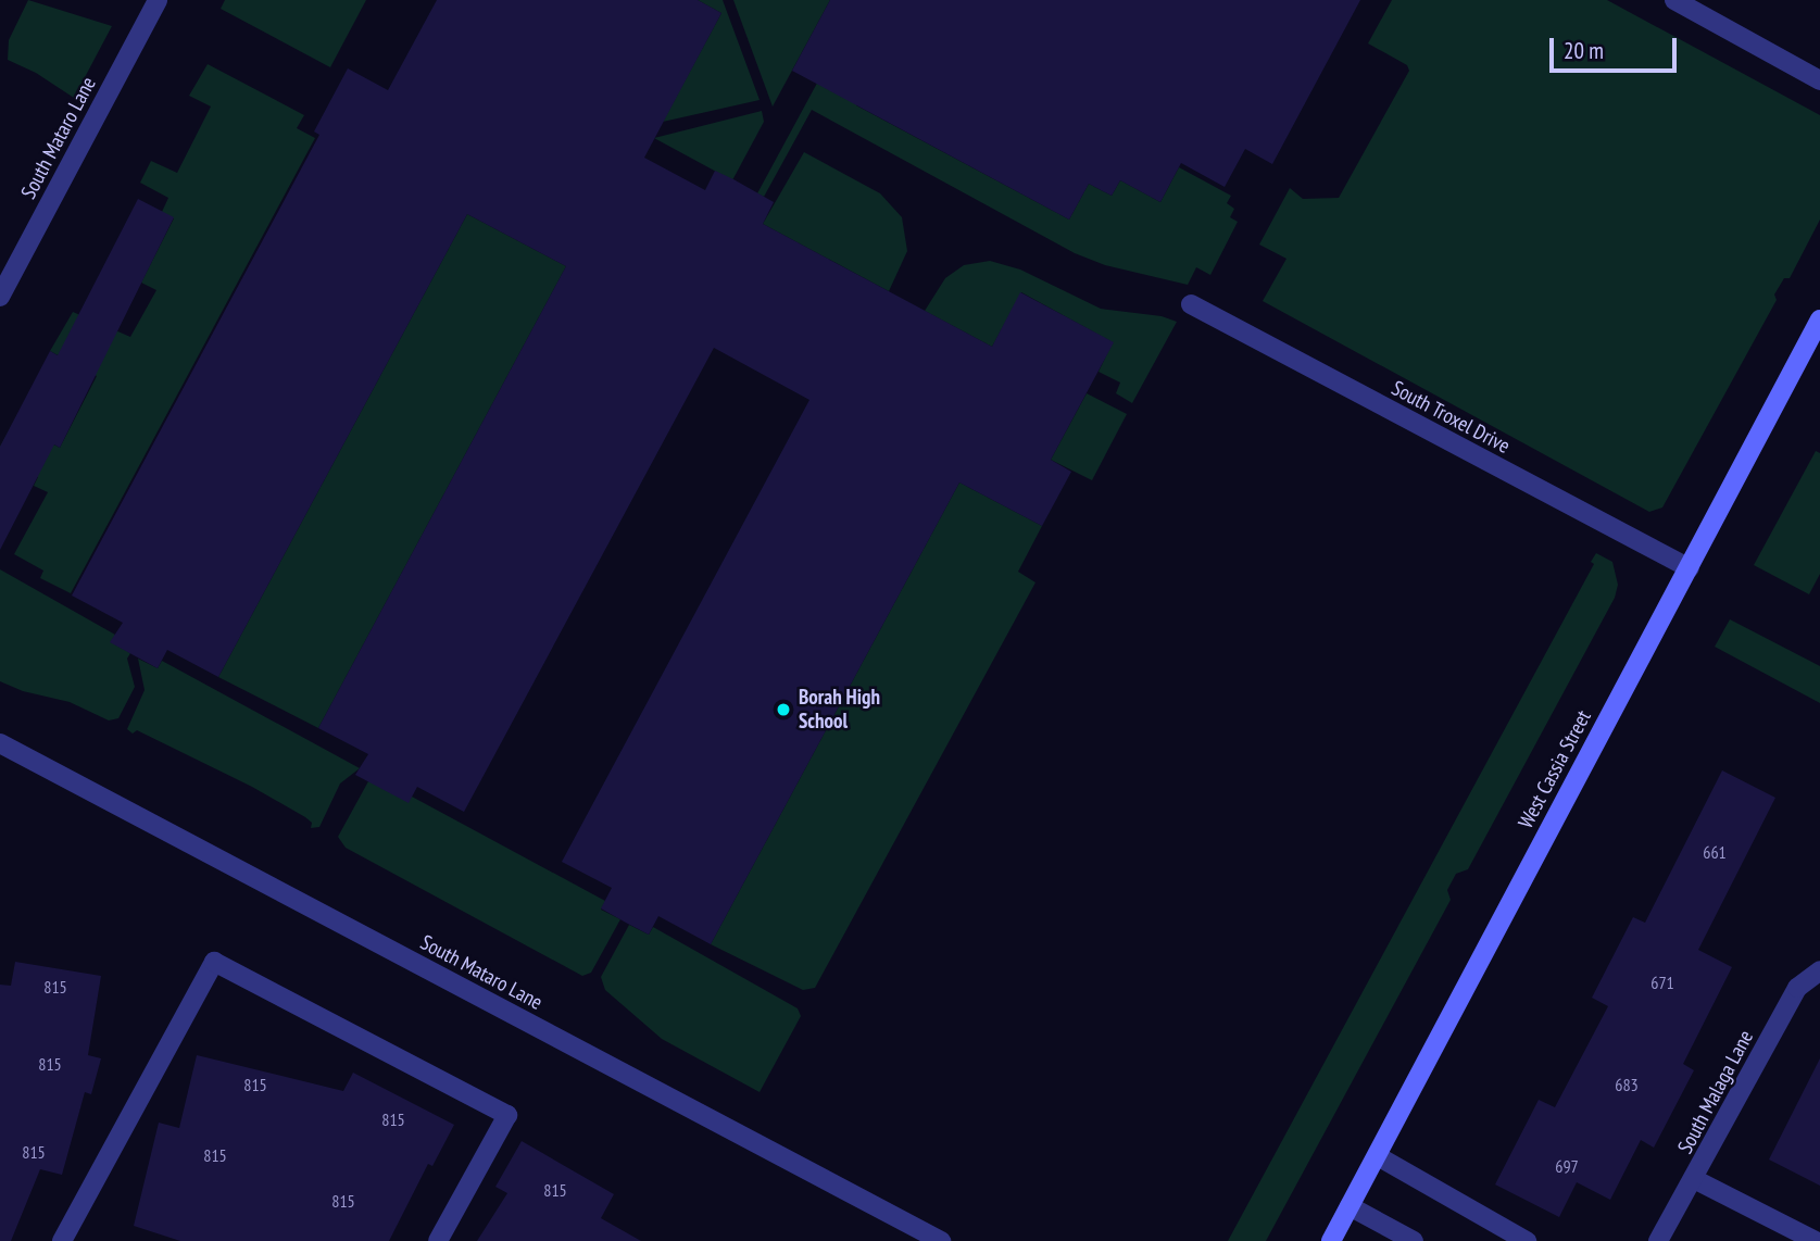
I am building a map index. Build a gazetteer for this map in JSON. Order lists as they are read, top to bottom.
{
  "streets": {
    "street": [
      "South Mataro Lane",
      "South Troxel Drive",
      "West Cassia Street",
      "South Malaga Lane"
    ]
  },
  "crossings": [
    ["South Troxel Drive", "West Cassia Street"]
  ],
  "places": ["Borah High School"],
  "house_numbers": [
    "661",
    "671",
    "815",
    "815",
    "815",
    "683",
    "815",
    "815",
    "815",
    "697",
    "815",
    "815"
  ],
  "scale_bar": "20 m"
}
